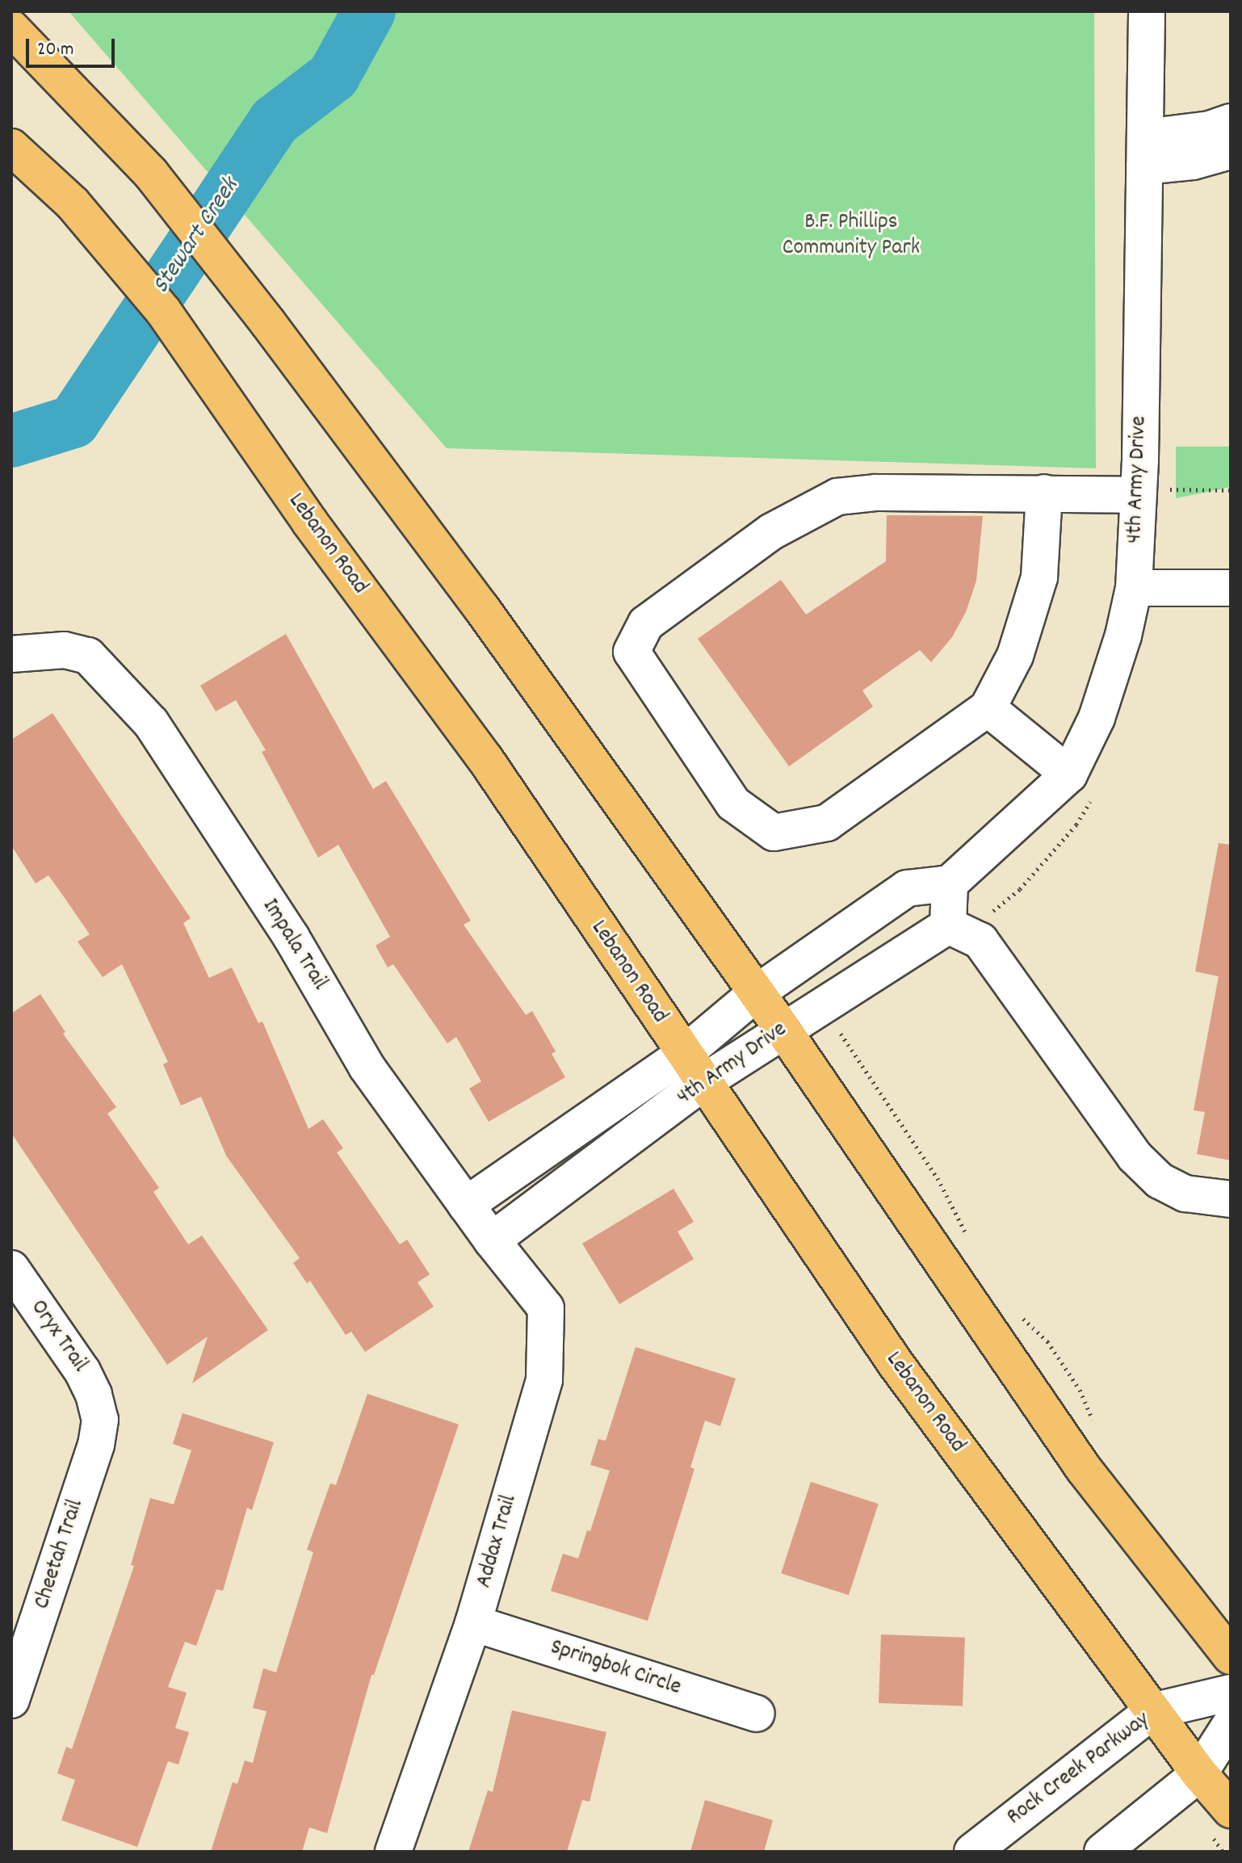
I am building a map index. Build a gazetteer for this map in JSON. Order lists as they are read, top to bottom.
{
  "streets": {
    "main road": ["Lebanon Road"],
    "street": [
      "4th Army Drive",
      "Impala Trail",
      "Oryx Trail",
      "Addax Trail",
      "Cheetah Trail",
      "Springbok Circle",
      "Rock Creek Parkway"
    ]
  },
  "crossings": [
    ["4th Army Drive", "Lebanon Road"],
    ["4th Army Drive", "Impala Trail"],
    ["4th Army Drive", "Addax Trail"],
    ["Lebanon Road", "Rock Creek Parkway"],
    ["Impala Trail", "Addax Trail"],
    ["Oryx Trail", "Cheetah Trail"],
    ["Addax Trail", "Springbok Circle"]
  ],
  "water": ["Stewart Creek"],
  "parks": ["B.F. Phillips Community Park"],
  "scale_bar": "20 m"
}
